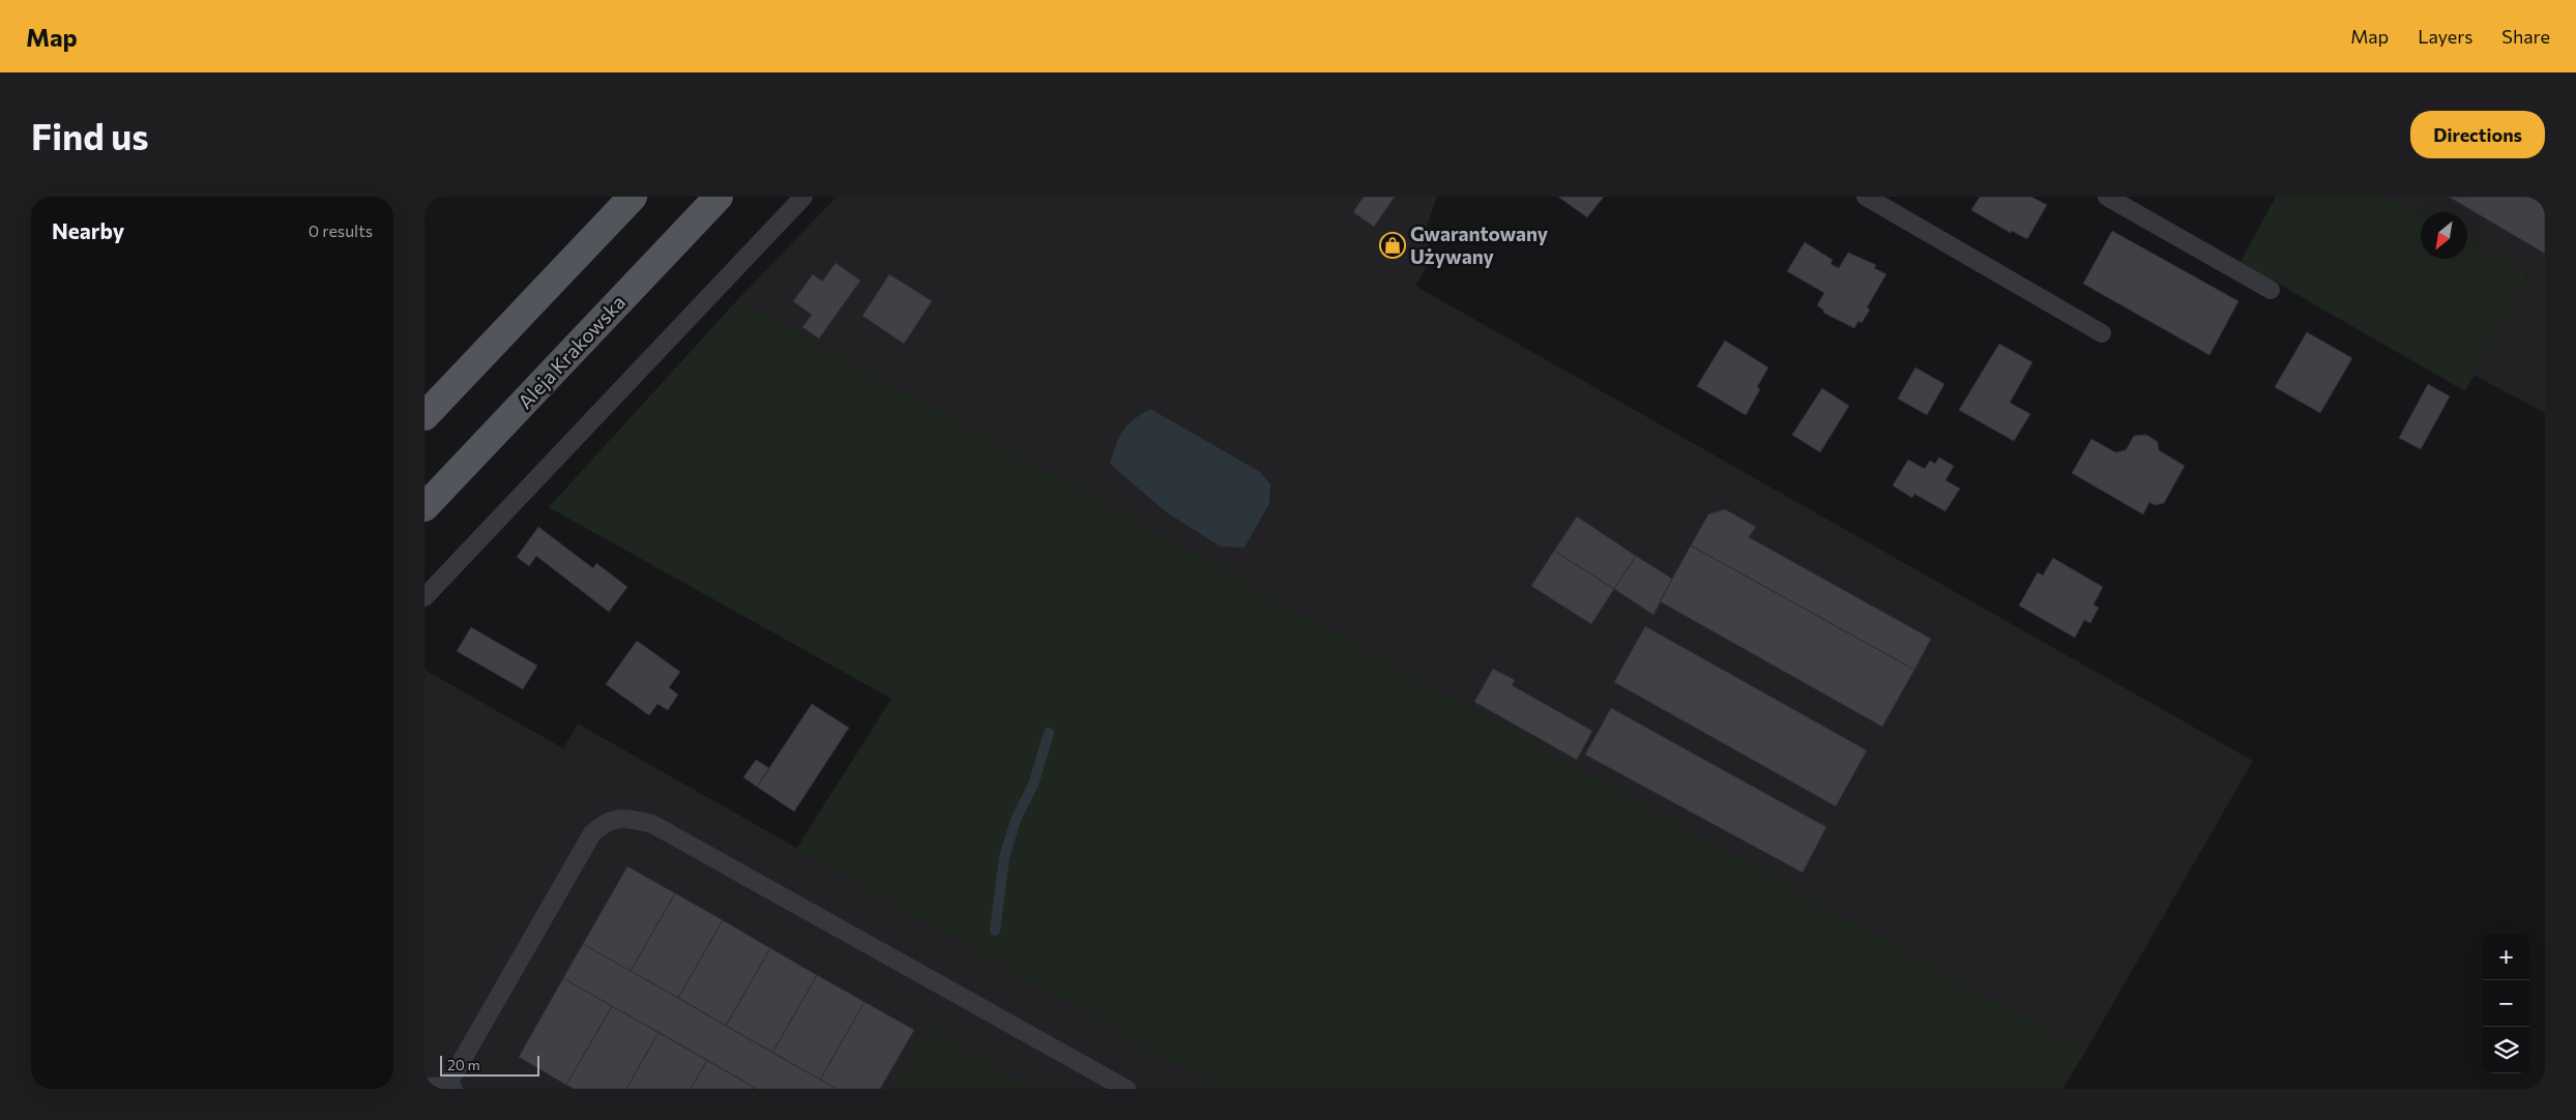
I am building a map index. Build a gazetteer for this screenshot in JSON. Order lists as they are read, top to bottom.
{
  "streets": {
    "main road": ["Aleja Krakowska"]
  },
  "places": {
    "shop": ["Gwarantowany Używany"]
  },
  "scale_bar": "20 m",
  "north": "bottom left",
  "page": {
    "header": "Map",
    "nav": ["Map", "Layers", "Share"],
    "buttons": "Directions",
    "title": "Find us",
    "heading": ["Nearby", "0 results"],
    "map_buttons": ["+", "−"],
    "scale": "20 m"
  }
}
